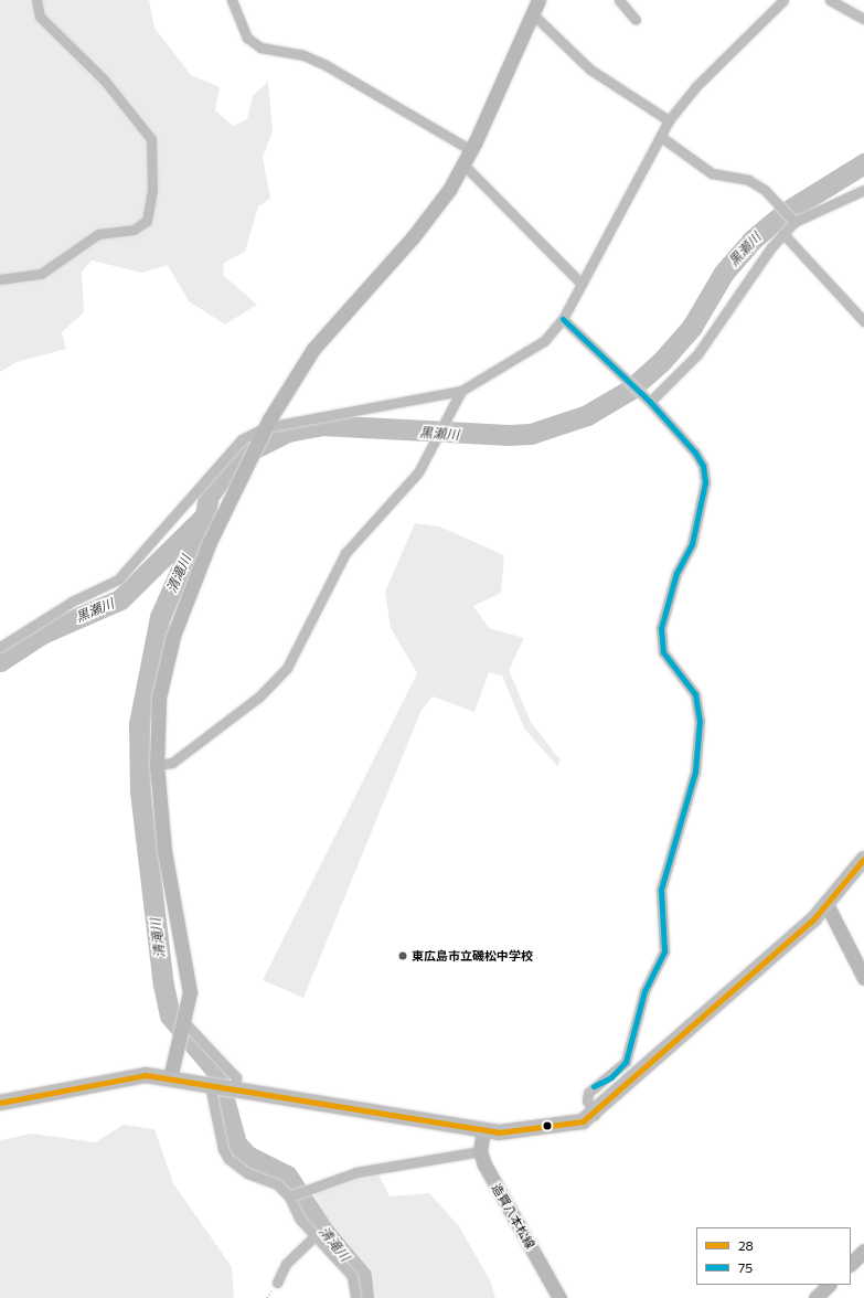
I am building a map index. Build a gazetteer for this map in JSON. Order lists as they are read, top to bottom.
{
  "streets": {
    "street": ["造賀八本松線"]
  },
  "water": ["黒瀬川", "清滝川"],
  "places": ["東広島市立磯松中学校"],
  "lines": ["transit line 75", "transit line 28"],
  "legend": ["28", "75"]
}
